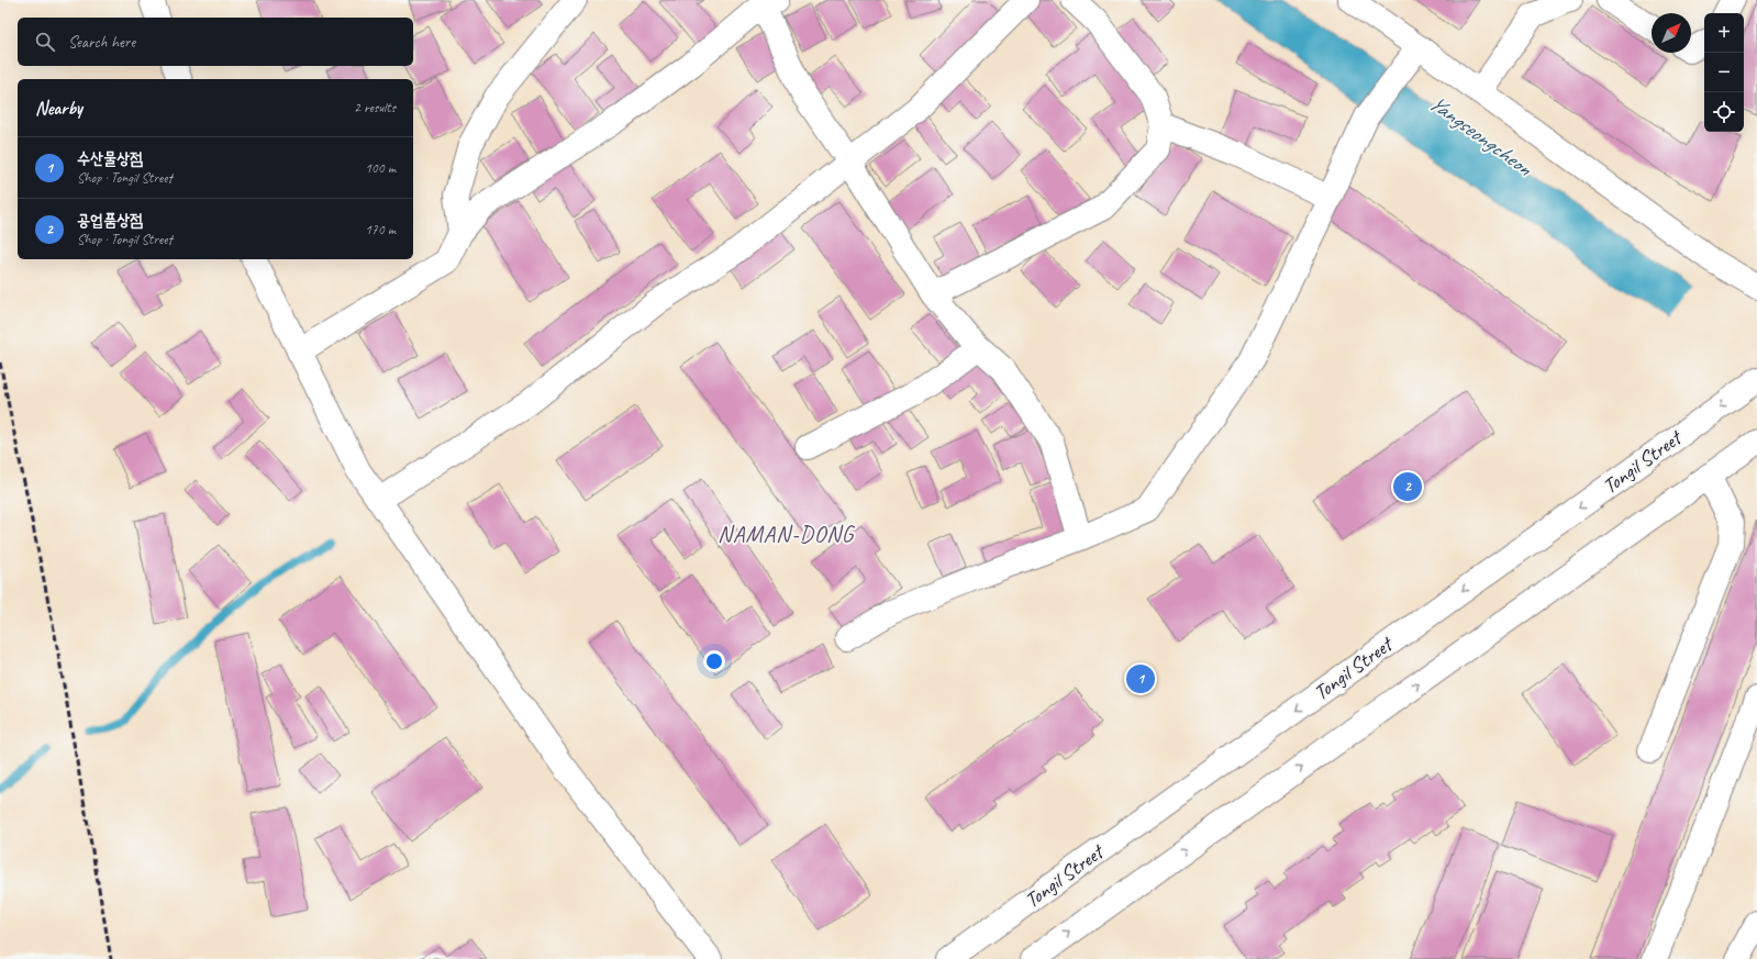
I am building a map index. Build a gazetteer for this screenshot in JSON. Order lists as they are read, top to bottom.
{
  "streets": {
    "street": ["Tongil Street"]
  },
  "districts": ["NAMAN-DONG"],
  "water": ["Yangseongcheon"],
  "north": "top right",
  "page": {
    "map_buttons": ["+", "−"],
    "search": "Search here",
    "heading": ["Nearby", "2 results"],
    "list": [
      {
        "mark": "1",
        "name": "수산물상점",
        "note": "Shop · Tongil Street",
        "value": "100 m"
      },
      {
        "mark": "2",
        "name": "공업품상점",
        "note": "Shop · Tongil Street",
        "value": "170 m"
      }
    ],
    "pins": ["2", "1"]
  }
}
